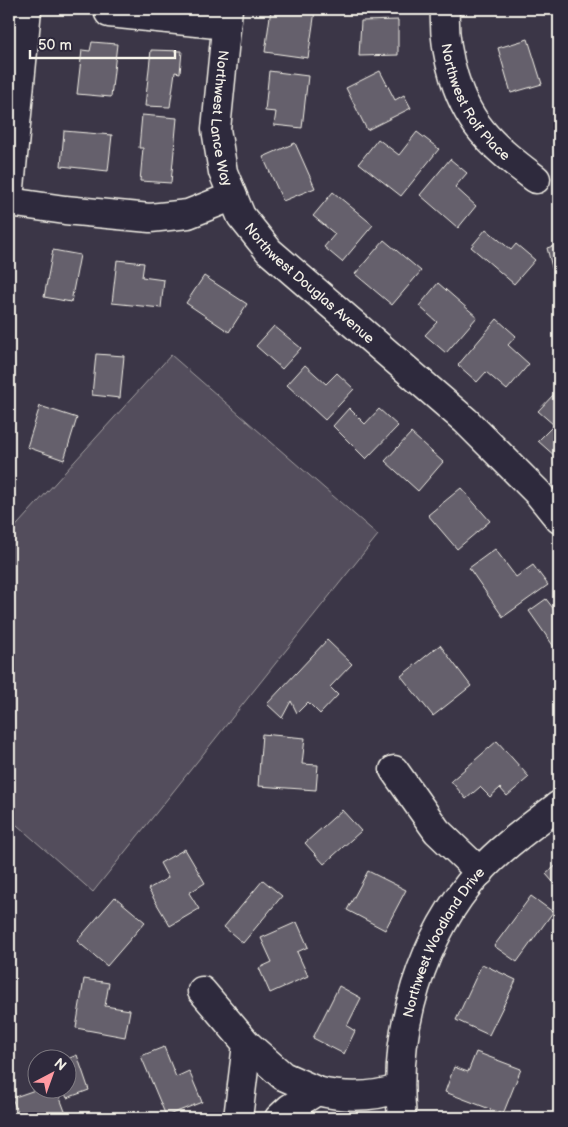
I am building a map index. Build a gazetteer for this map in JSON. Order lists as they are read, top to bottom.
{
  "streets": {
    "street": [
      "Northwest Rolf Place",
      "Northwest Lance Way",
      "Northwest Douglas Avenue",
      "Northwest Woodland Drive"
    ]
  },
  "crossings": [
    ["Northwest Lance Way", "Northwest Douglas Avenue"]
  ],
  "scale_bar": "50 m",
  "north": "top right"
}
